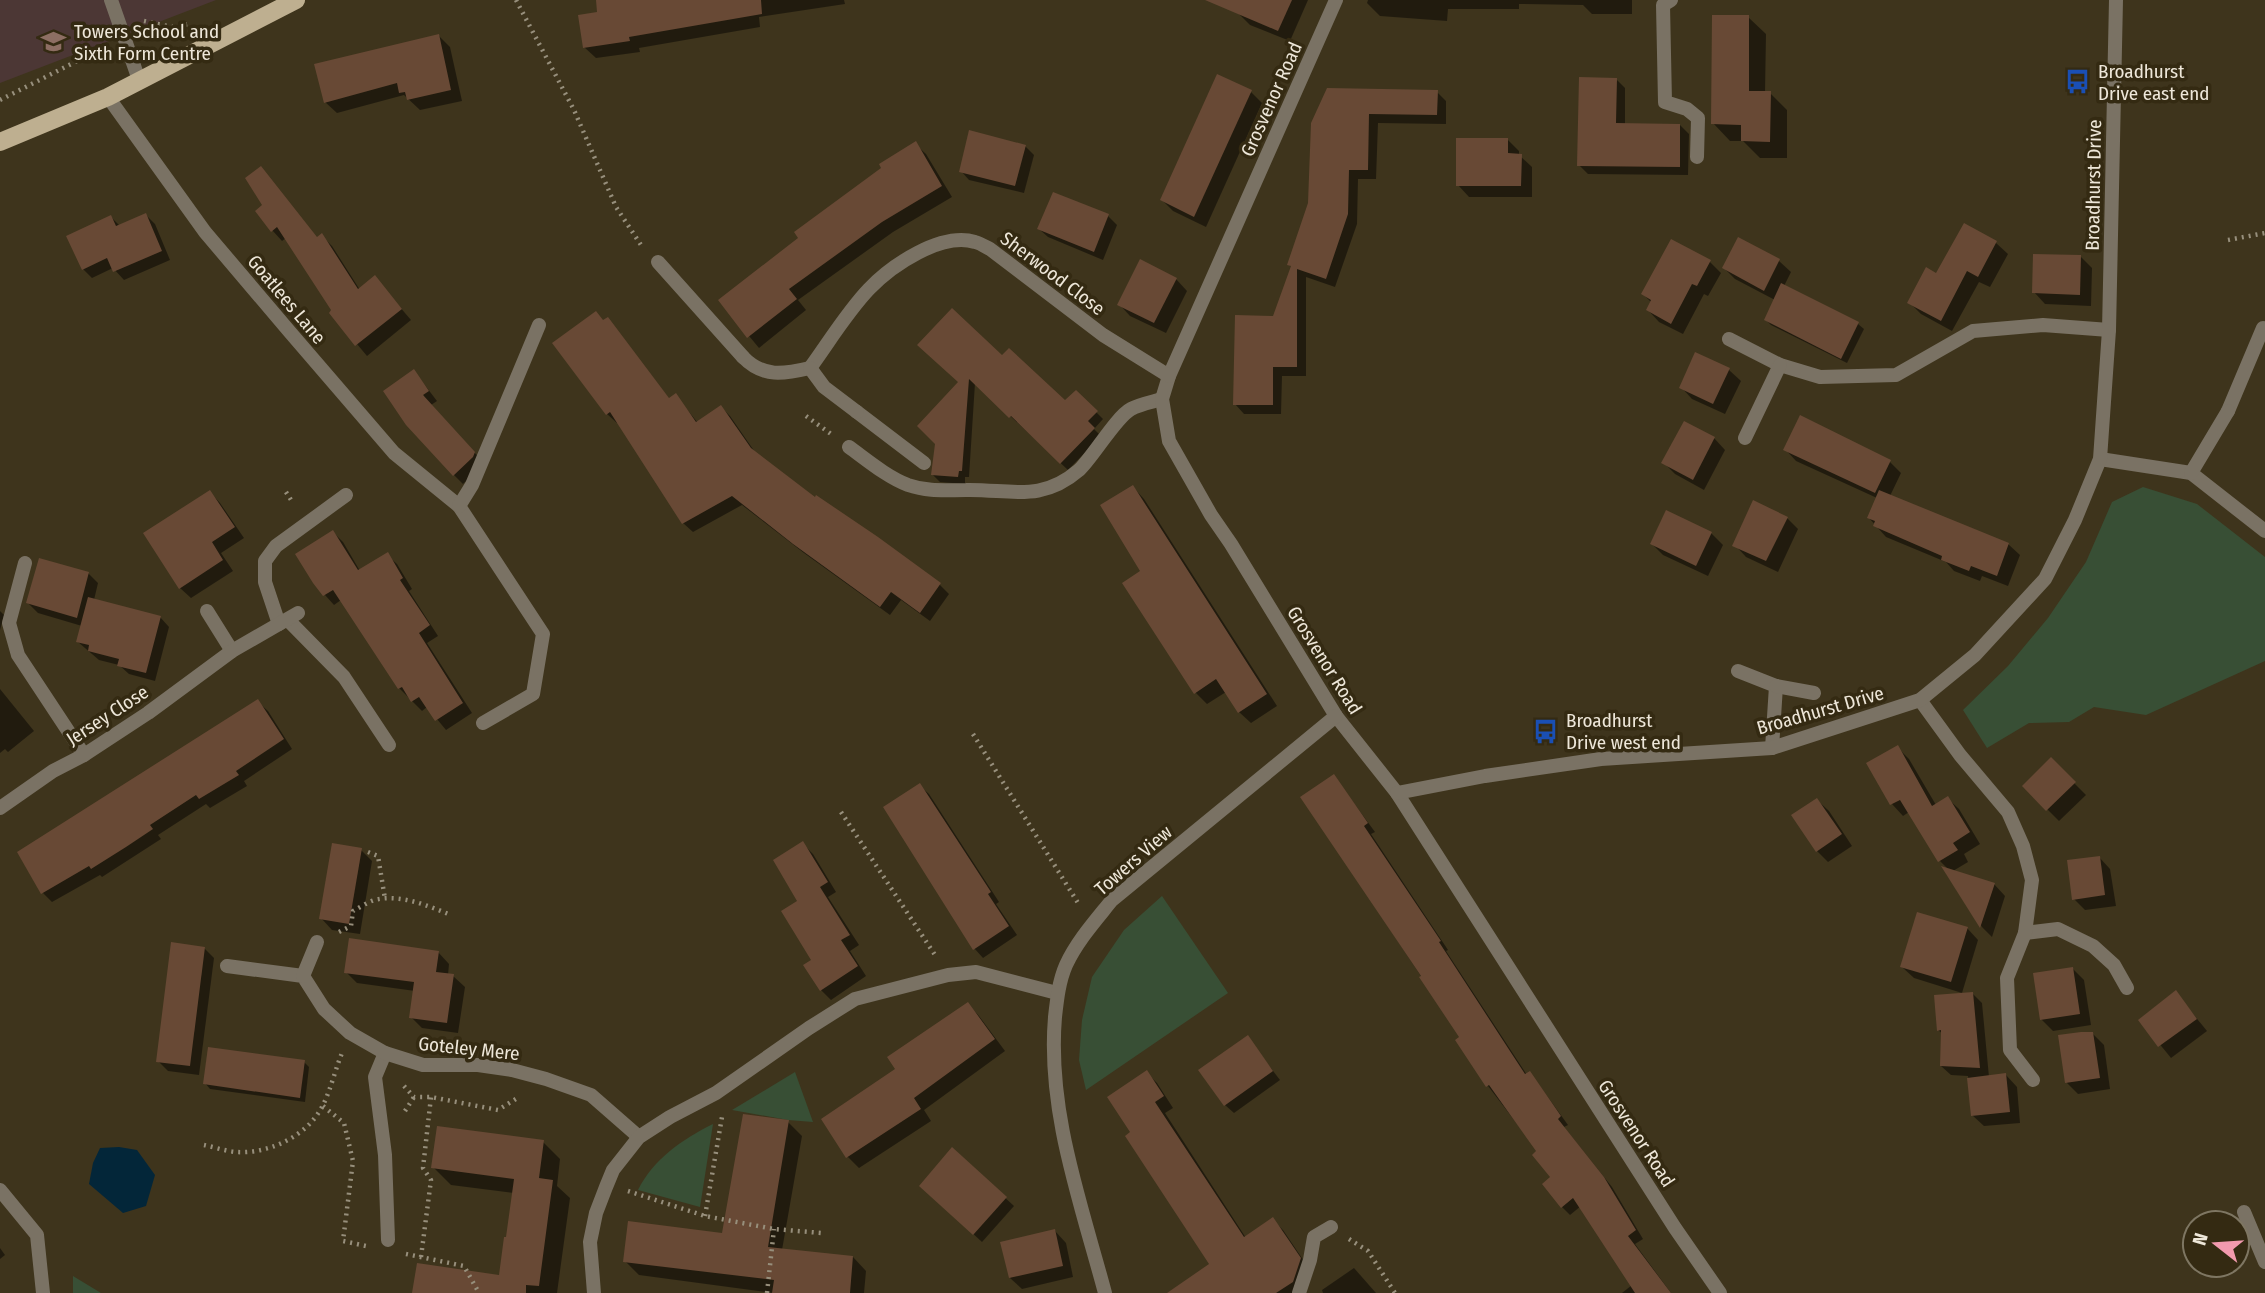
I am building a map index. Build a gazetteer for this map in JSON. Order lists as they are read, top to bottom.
{
  "streets": {
    "street": [
      "Grosvenor Road",
      "Broadhurst Drive",
      "Sherwood Close",
      "Goatlees Lane",
      "Jersey Close",
      "Towers View",
      "Goteley Mere"
    ]
  },
  "crossings": [
    ["Grosvenor Road", "Broadhurst Drive"],
    ["Grosvenor Road", "Sherwood Close"],
    ["Grosvenor Road", "Towers View"]
  ],
  "places": {
    "school or university": ["Towers School and Sixth Form Centre"],
    "bus stop": ["Broadhurst Drive east end", "Broadhurst Drive west end"]
  },
  "north": "left"
}
